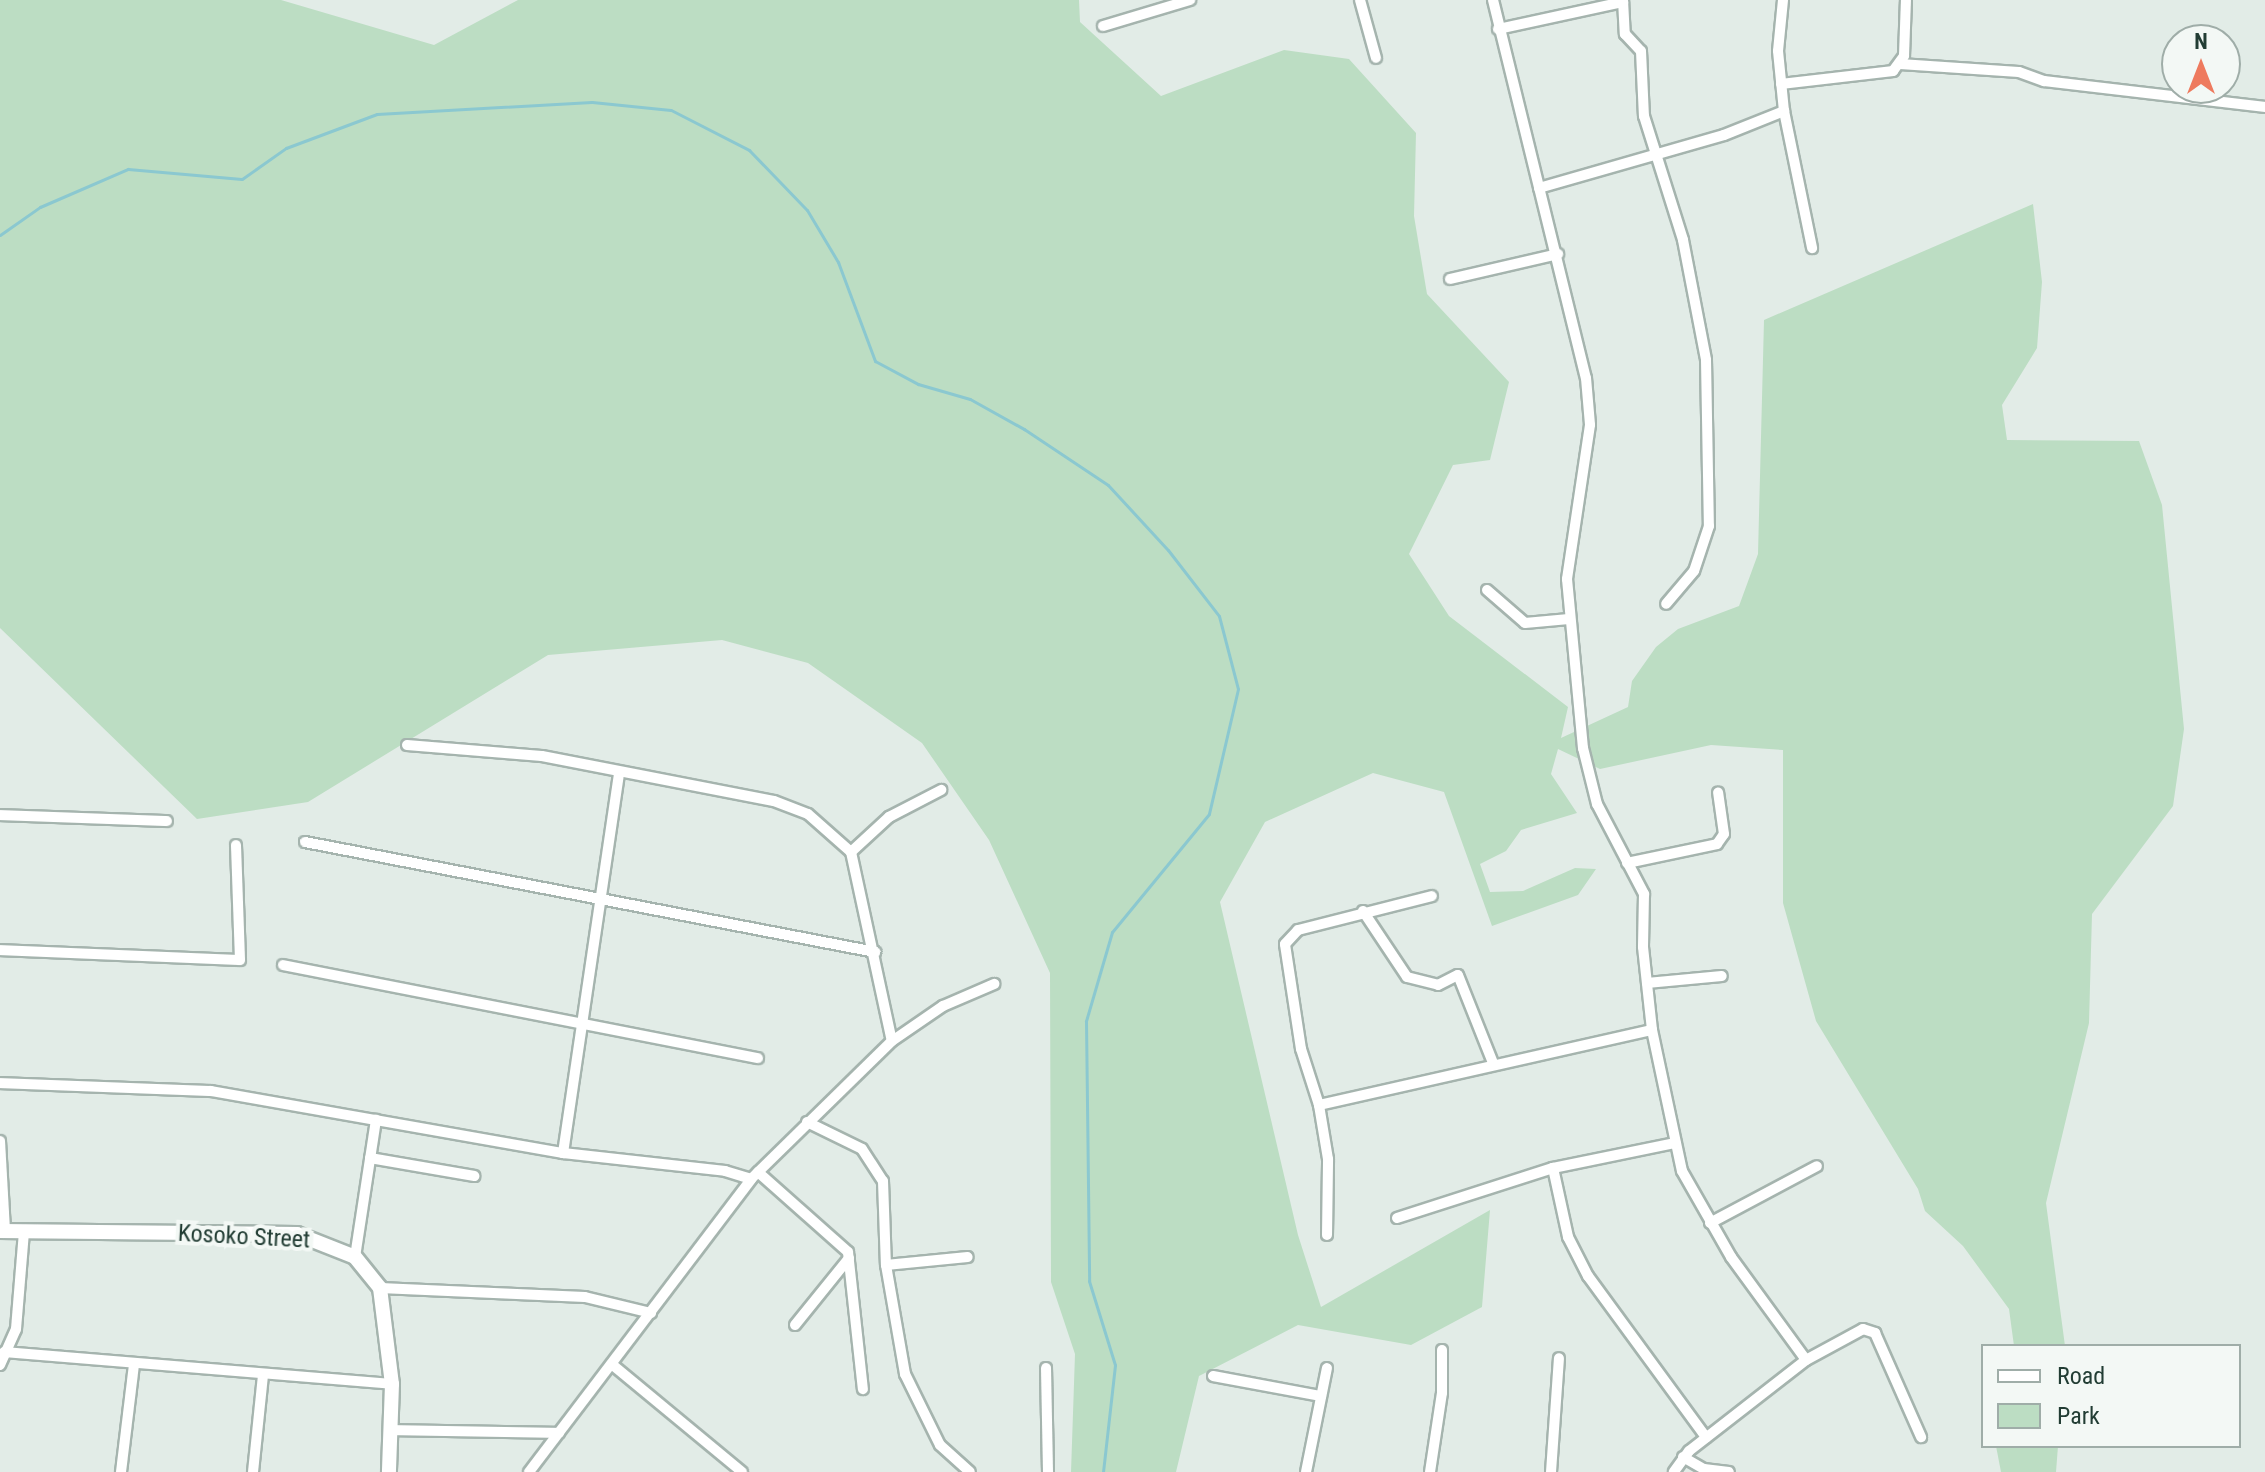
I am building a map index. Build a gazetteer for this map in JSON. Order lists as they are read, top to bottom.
{
  "streets": {
    "street": ["Kosoko Street"]
  },
  "legend": ["Road", "Park"],
  "north": "top"
}
